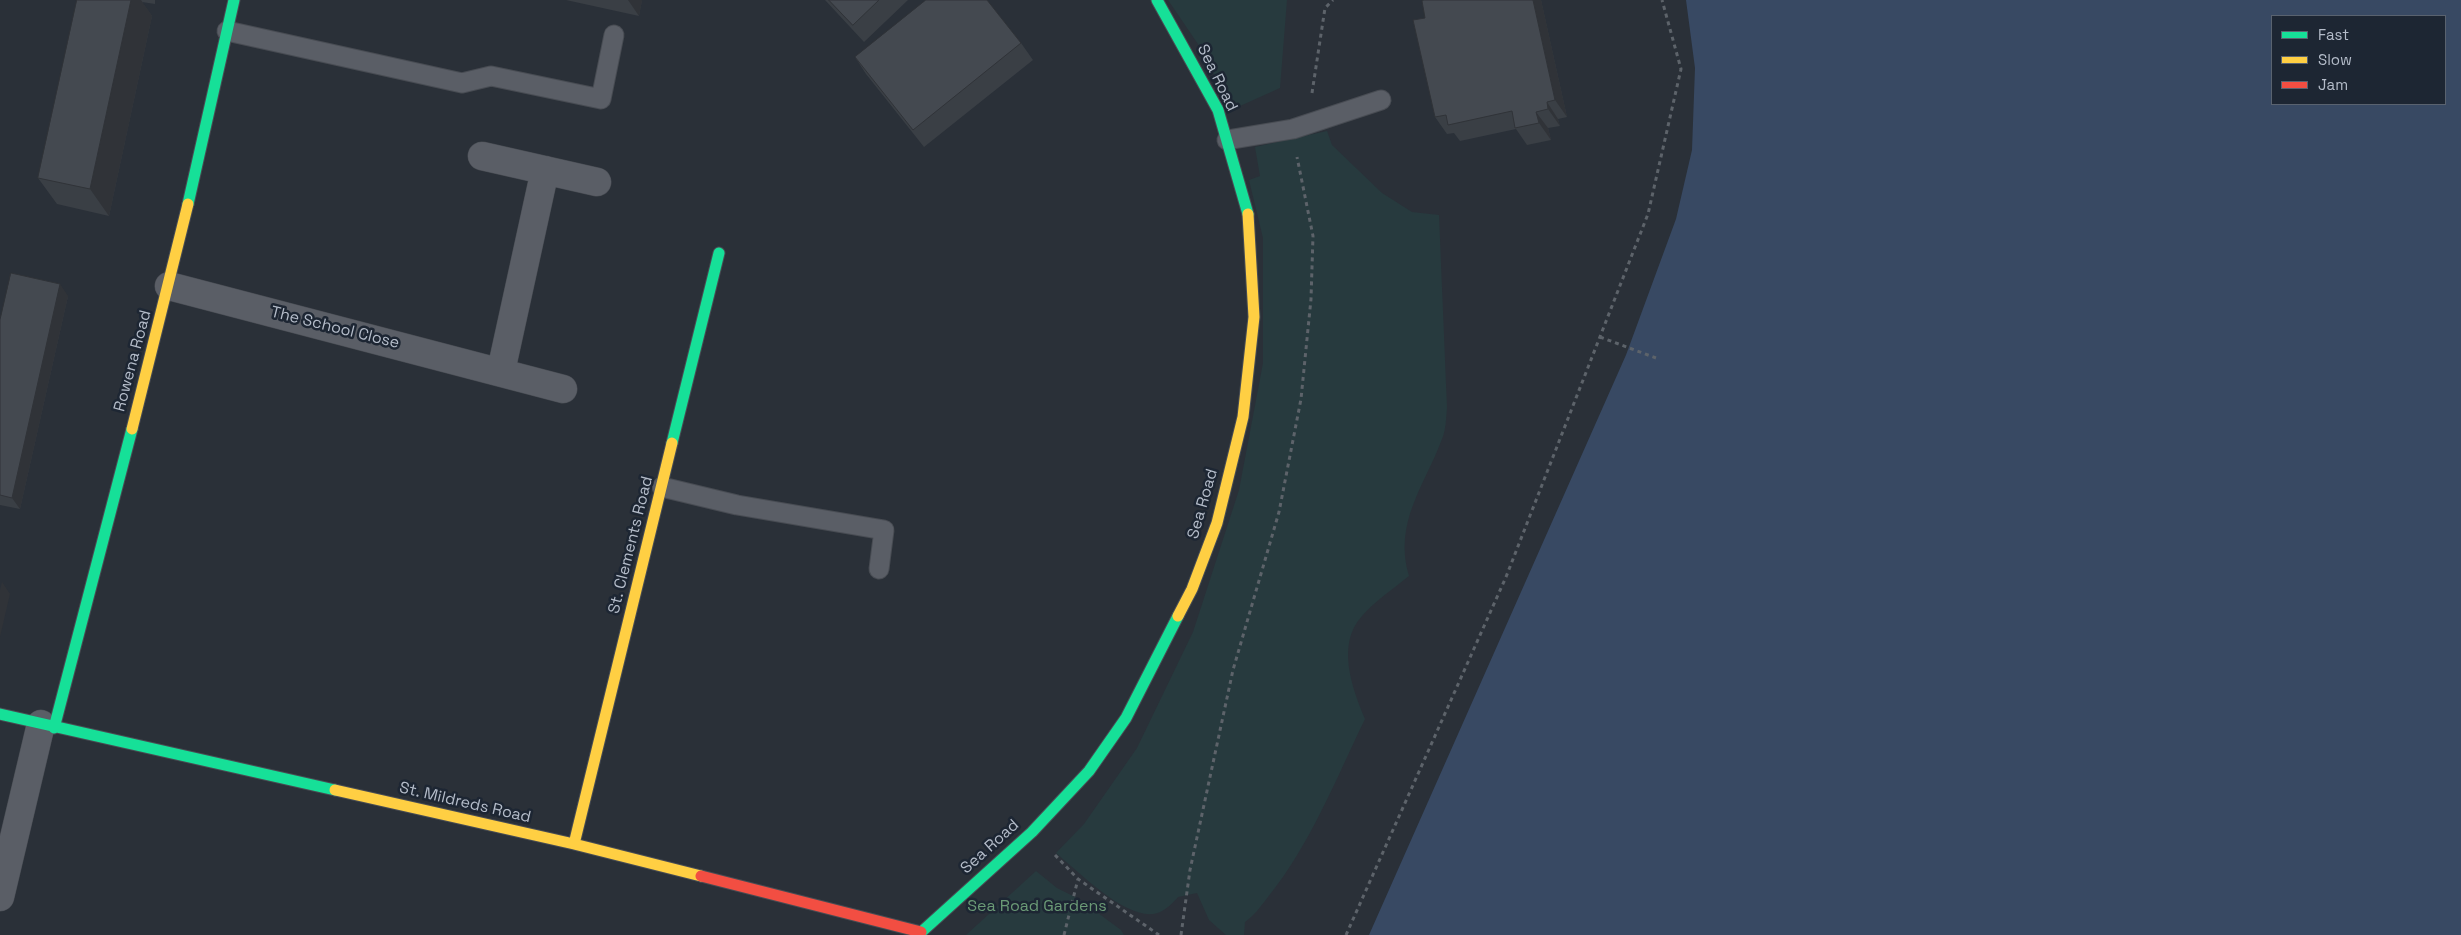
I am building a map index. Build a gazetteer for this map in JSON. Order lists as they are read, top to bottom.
{
  "streets": {
    "street": [
      "Sea Road",
      "The School Close",
      "Rowena Road",
      "St. Clements Road",
      "St. Mildreds Road"
    ]
  },
  "crossings": [
    ["Sea Road", "St. Mildreds Road"],
    ["The School Close", "Rowena Road"],
    ["Rowena Road", "St. Mildreds Road"],
    ["St. Clements Road", "St. Mildreds Road"]
  ],
  "parks": ["Sea Road Gardens"],
  "legend": ["Fast", "Slow", "Jam"]
}
